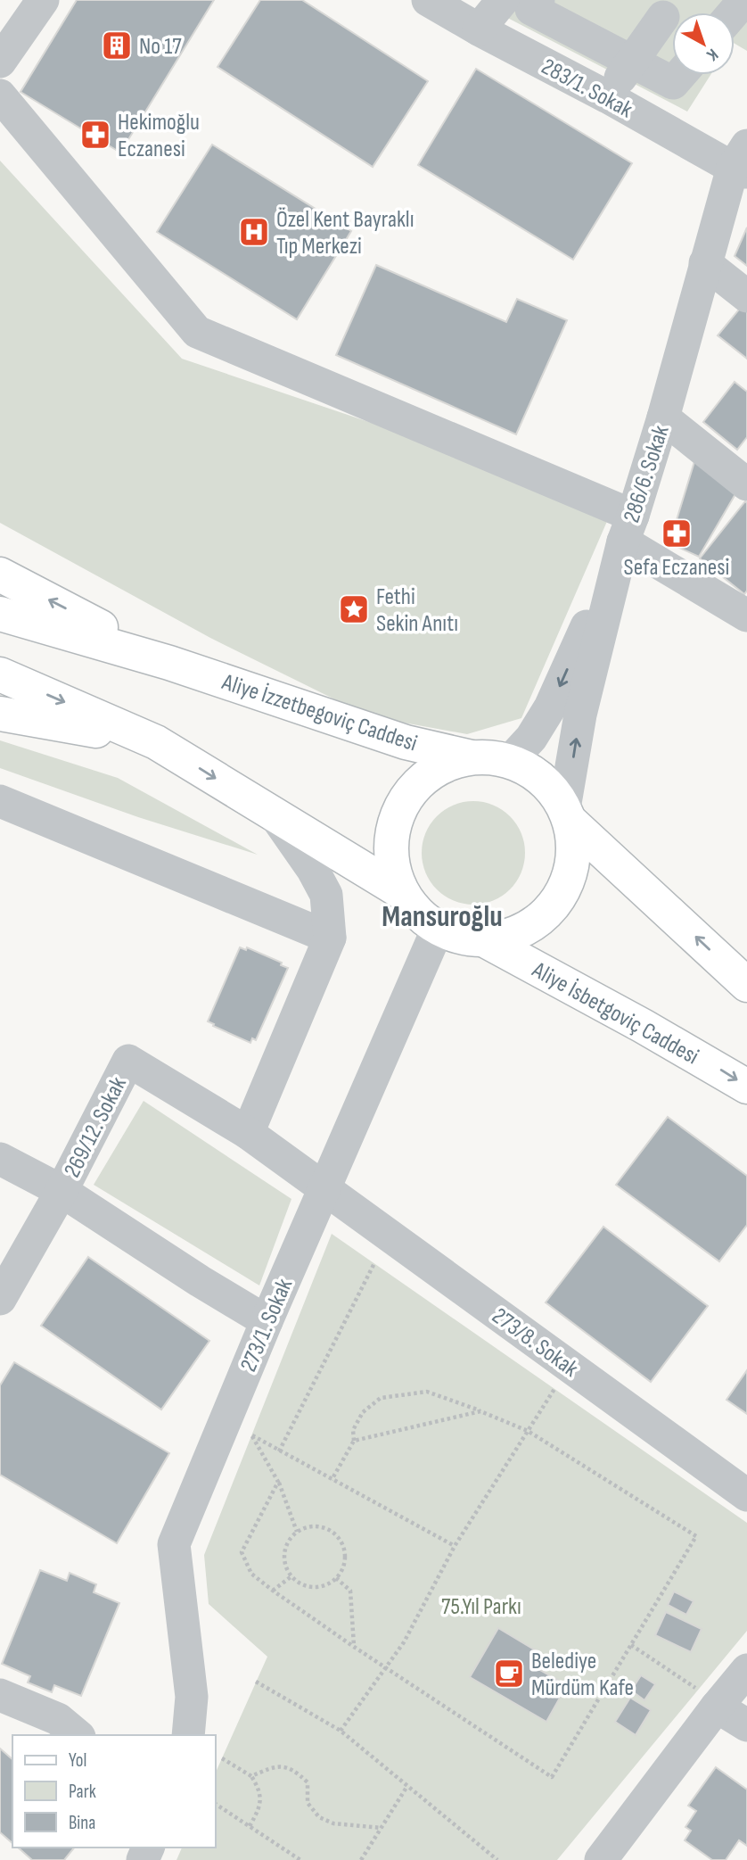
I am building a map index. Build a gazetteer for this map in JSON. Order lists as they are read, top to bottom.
{
  "streets": {
    "main road": ["Aliye İzzetbegoviç Caddesi", "Aliye İsbetgoviç Caddesi"],
    "street": [
      "283/1. Sokak",
      "286/6. Sokak",
      "269/12. Sokak",
      "273/1. Sokak",
      "273/8. Sokak"
    ]
  },
  "crossings": [
    ["283/1. Sokak", "286/6. Sokak"],
    ["286/6. Sokak", "Aliye İzzetbegoviç Caddesi"],
    ["286/6. Sokak", "Aliye İsbetgoviç Caddesi"],
    ["286/6. Sokak", "273/1. Sokak"],
    ["Aliye İzzetbegoviç Caddesi", "Aliye İsbetgoviç Caddesi"],
    ["Aliye İzzetbegoviç Caddesi", "273/1. Sokak"],
    ["Aliye İsbetgoviç Caddesi", "273/1. Sokak"],
    ["269/12. Sokak", "273/1. Sokak"],
    ["269/12. Sokak", "273/8. Sokak"],
    ["273/1. Sokak", "273/8. Sokak"]
  ],
  "districts": ["Mansuroğlu"],
  "parks": ["75.Yıl Parkı"],
  "places": {
    "building": ["No 17"],
    "pharmacy": ["Hekimoğlu Eczanesi", "Sefa Eczanesi"],
    "hospital": ["Özel Kent Bayraklı Tıp Merkezi"],
    "place": ["Fethi Sekin Anıtı"],
    "cafe": ["Belediye Mürdüm Kafe"]
  },
  "legend": ["Yol", "Park", "Bina"],
  "north": "bottom right"
}
